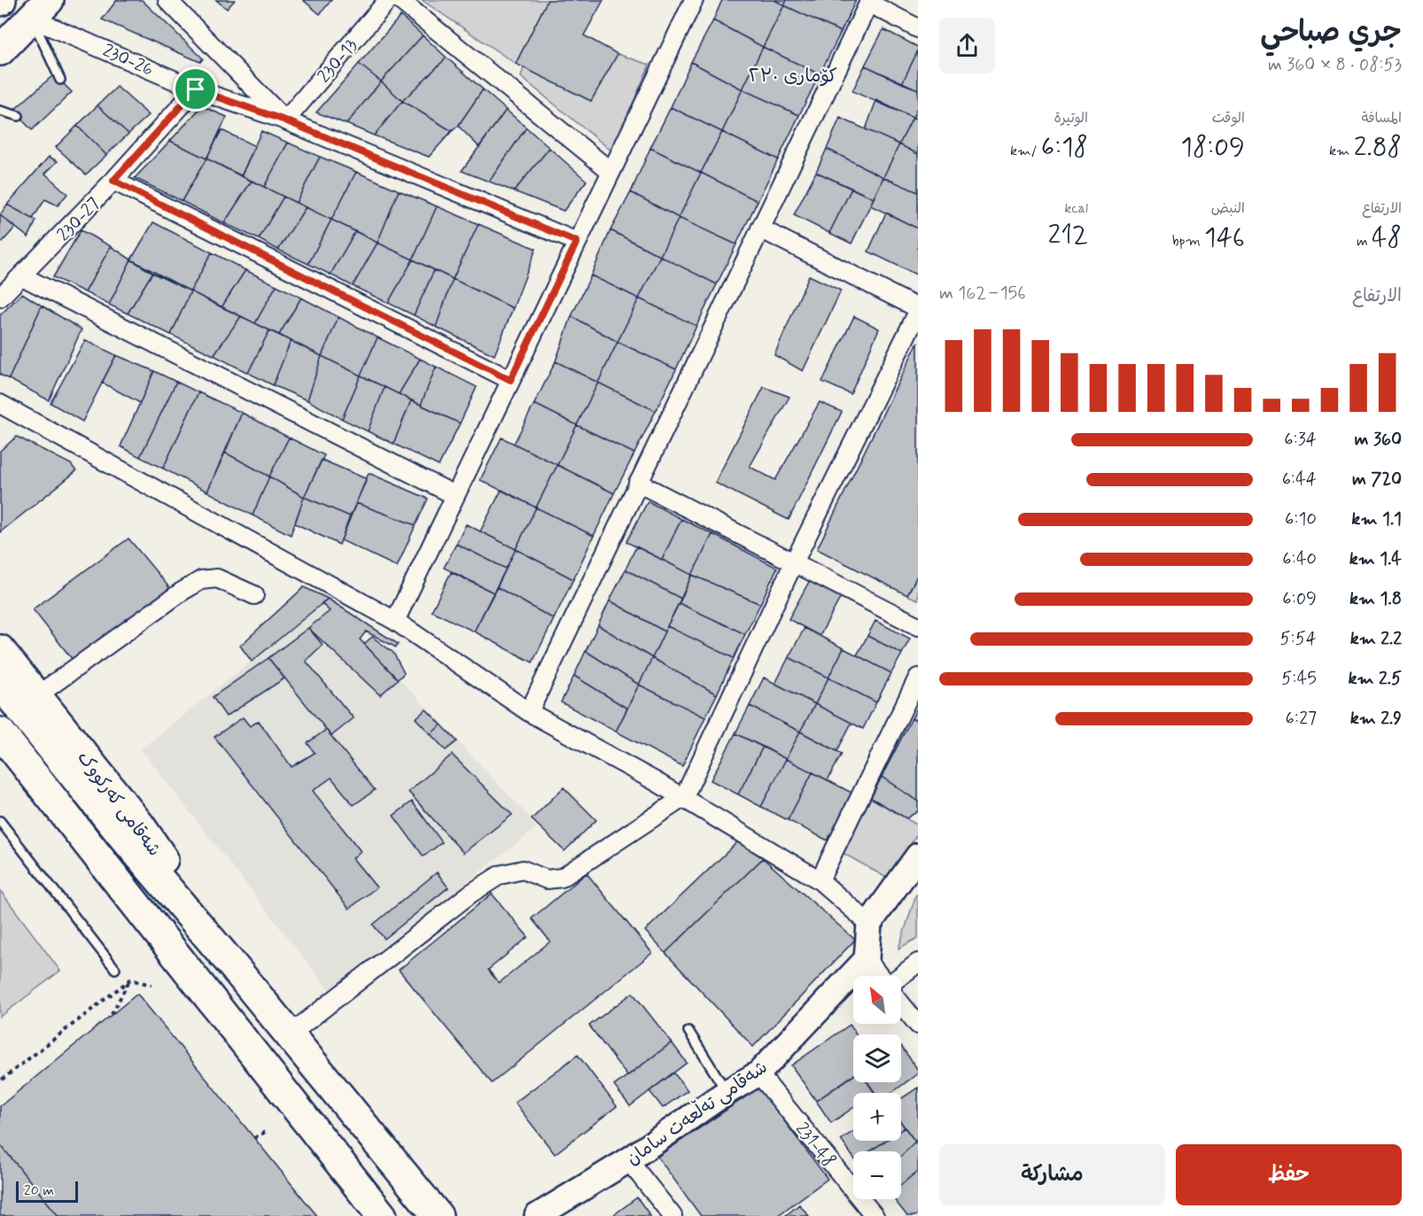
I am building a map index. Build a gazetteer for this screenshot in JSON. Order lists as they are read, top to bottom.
{
  "streets": {
    "highway": ["شەقامی کەرکووک"],
    "street": [
      "230-26",
      "230-13",
      "230-27",
      "شەقامی تەڵعەت سامان",
      "231-48"
    ]
  },
  "crossings": [
    ["230-26", "230-13"],
    ["230-26", "230-27"],
    ["شەقامی تەڵعەت سامان", "231-48"]
  ],
  "districts": ["کۆماری ٢٣٠"],
  "scale_bar": "20 m",
  "north": "top left",
  "page": {
    "heading": ["جري صباحي", "08:53 · 8 × 360 m"],
    "stats": [
      ["المسافة", "2.88 km"],
      ["الوقت", "18:09"],
      ["الوتيرة", "6:18 /km"],
      ["الارتفاع", "48 m"],
      ["النبض", "146 bpm"],
      ["kcal", "212"]
    ],
    "chart": ["الارتفاع", "156–162 m"],
    "list": [
      {
        "name": "360 m",
        "note": "6:34"
      },
      {
        "name": "720 m",
        "note": "6:44"
      },
      {
        "name": "1.1 km",
        "note": "6:10"
      },
      {
        "name": "1.4 km",
        "note": "6:40"
      },
      {
        "name": "1.8 km",
        "note": "6:09"
      },
      {
        "name": "2.2 km",
        "note": "5:54"
      },
      {
        "name": "2.5 km",
        "note": "5:45"
      },
      {
        "name": "2.9 km",
        "note": "6:27"
      }
    ],
    "map_buttons": ["+", "−"],
    "buttons": ["حفظ", "مشاركة"],
    "scale": "20 m"
  }
}
